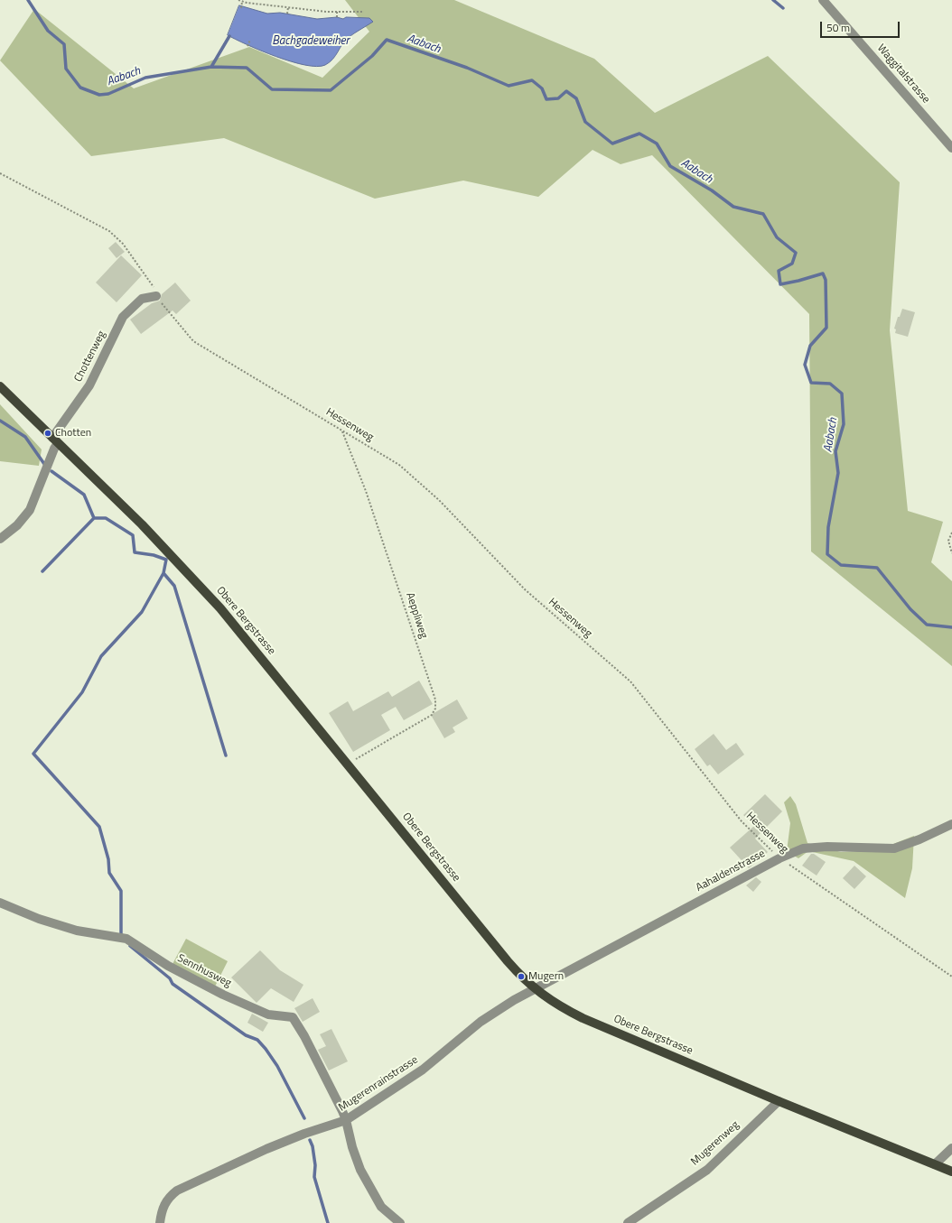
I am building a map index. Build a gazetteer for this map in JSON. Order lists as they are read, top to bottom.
{
  "streets": {
    "main road": ["Obere Bergstrasse"],
    "street": [
      "Waggitalstrasse",
      "Chottenweg",
      "Aahaldenstrasse",
      "Sennhusweg",
      "Mugerenrainstrasse",
      "Mugerenweg"
    ],
    "path": ["Hessenweg", "Aeppliweg"]
  },
  "crossings": [
    ["Chottenweg", "Hessenweg"],
    ["Chottenweg", "Obere Bergstrasse"],
    ["Hessenweg", "Aeppliweg"],
    ["Hessenweg", "Aahaldenstrasse"],
    ["Aeppliweg", "Obere Bergstrasse"],
    ["Obere Bergstrasse", "Aahaldenstrasse"],
    ["Obere Bergstrasse", "Mugerenrainstrasse"],
    ["Obere Bergstrasse", "Mugerenweg"],
    ["Aahaldenstrasse", "Mugerenrainstrasse"],
    ["Sennhusweg", "Mugerenrainstrasse"]
  ],
  "water": ["Bachgadeweiher", "Aabach"],
  "places": ["Chotten", "Mugern"],
  "scale_bar": "50 m"
}
